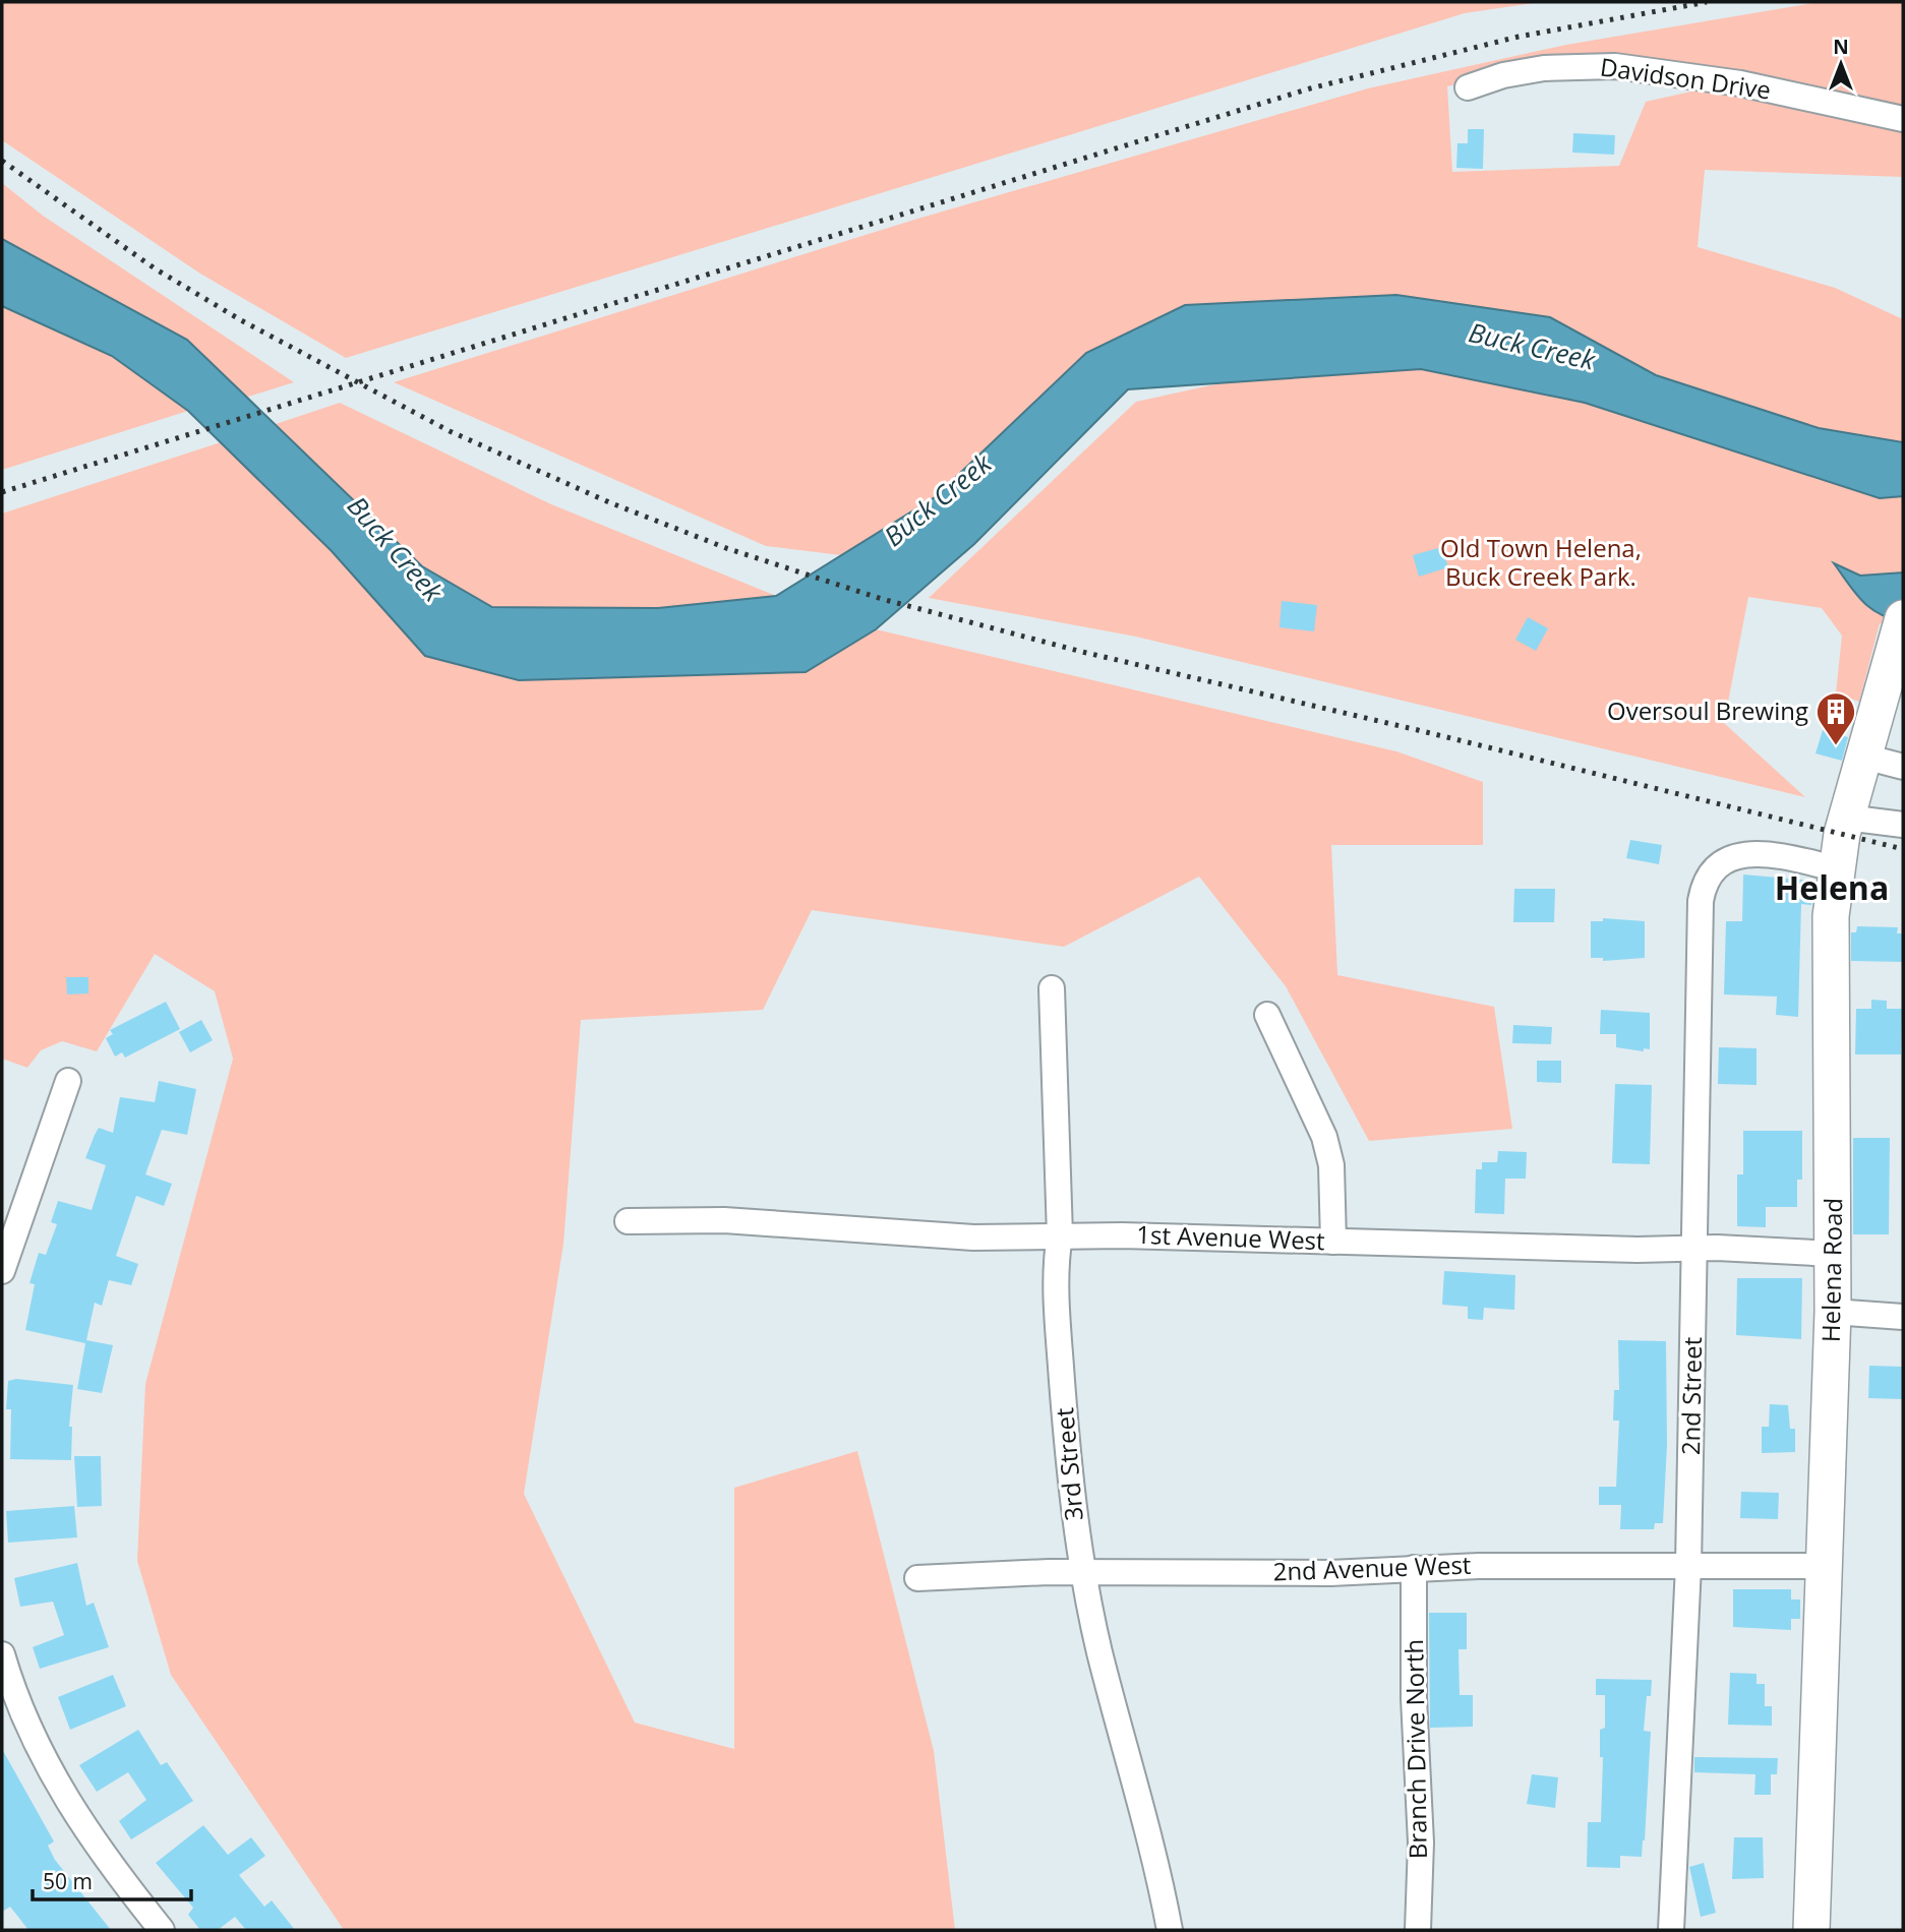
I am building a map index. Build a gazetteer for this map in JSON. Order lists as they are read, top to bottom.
{
  "streets": {
    "main road": ["Helena Road"],
    "street": [
      "Davidson Drive",
      "1st Avenue West",
      "2nd Street",
      "3rd Street",
      "2nd Avenue West",
      "Branch Drive North"
    ]
  },
  "crossings": [
    ["1st Avenue West", "Helena Road"],
    ["1st Avenue West", "2nd Street"],
    ["1st Avenue West", "3rd Street"],
    ["Helena Road", "2nd Street"],
    ["Helena Road", "2nd Avenue West"],
    ["2nd Street", "2nd Avenue West"],
    ["3rd Street", "2nd Avenue West"],
    ["2nd Avenue West", "Branch Drive North"]
  ],
  "districts": ["Helena"],
  "water": ["Buck Creek"],
  "parks": ["Old Town Helena, Buck Creek Park."],
  "places": {
    "building": ["Oversoul Brewing"]
  },
  "scale_bar": "50 m",
  "north": "top"
}
